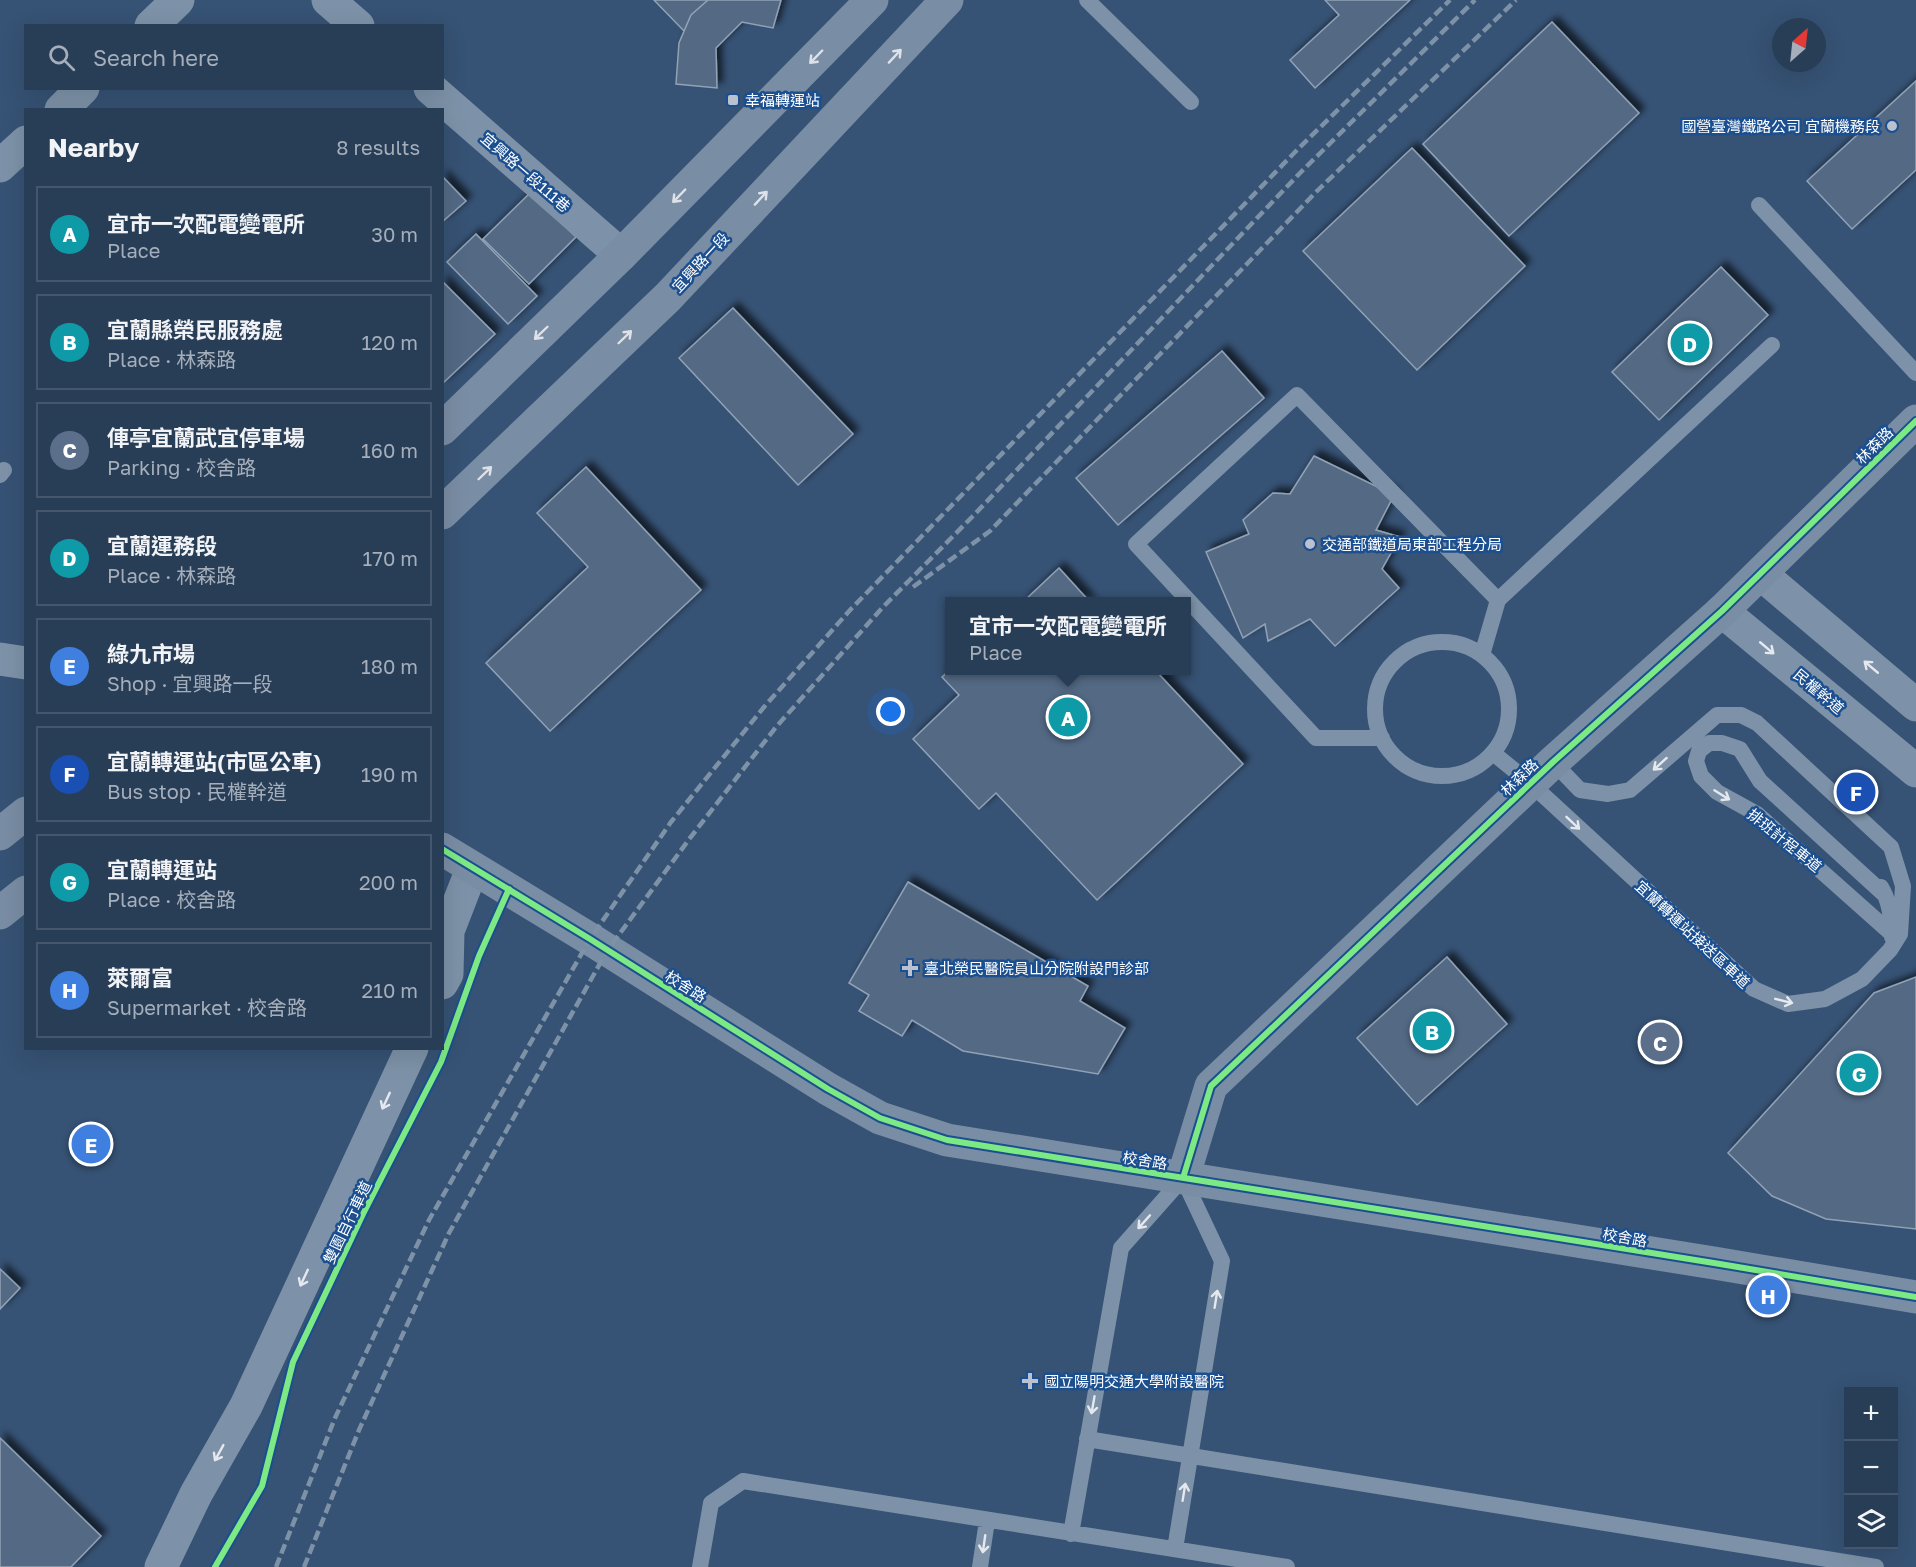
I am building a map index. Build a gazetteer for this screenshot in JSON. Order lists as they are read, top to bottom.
{
  "streets": {
    "street": [
      "宜興路一段111巷",
      "宜興路一段",
      "林森路",
      "民權幹道",
      "校舍路"
    ],
    "lane": ["排班計程車道", "宜蘭轉運站接送區車道"],
    "cycle path": ["雙園自行車道"]
  },
  "crossings": [
    ["林森路", "民權幹道"],
    ["林森路", "宜蘭轉運站接送區車道"],
    ["林森路", "校舍路"],
    ["排班計程車道", "宜蘭轉運站接送區車道"]
  ],
  "one_way": ["宜蘭轉運站接送區車道"],
  "places": {
    "transit": ["幸福轉運站"],
    "other": ["國營臺灣鐵路公司 宜蘭機務段", "交通部鐵道局東部工程分局"],
    "health": ["臺北榮民醫院員山分院附設門診部", "國立陽明交通大學附設醫院"]
  },
  "north": "top right",
  "page": {
    "search": "Search here",
    "heading": ["Nearby", "8 results"],
    "list": [
      {
        "mark": "A",
        "name": "宜市一次配電變電所",
        "note": "Place",
        "value": "30 m"
      },
      {
        "mark": "B",
        "name": "宜蘭縣榮民服務處",
        "note": "Place · 林森路",
        "value": "120 m"
      },
      {
        "mark": "C",
        "name": "俥亭宜蘭武宜停車場",
        "note": "Parking · 校舍路",
        "value": "160 m"
      },
      {
        "mark": "D",
        "name": "宜蘭運務段",
        "note": "Place · 林森路",
        "value": "170 m"
      },
      {
        "mark": "E",
        "name": "綠九市場",
        "note": "Shop · 宜興路一段",
        "value": "180 m"
      },
      {
        "mark": "F",
        "name": "宜蘭轉運站(市區公車)",
        "note": "Bus stop · 民權幹道",
        "value": "190 m"
      },
      {
        "mark": "G",
        "name": "宜蘭轉運站",
        "note": "Place · 校舍路",
        "value": "200 m"
      },
      {
        "mark": "H",
        "name": "萊爾富",
        "note": "Supermarket · 校舍路",
        "value": "210 m"
      }
    ],
    "pins": [
      "D",
      "A",
      "F",
      "B",
      "C",
      "G",
      "E",
      "H"
    ],
    "popup": ["宜市一次配電變電所", "Place"],
    "map_buttons": ["+", "−"]
  }
}
